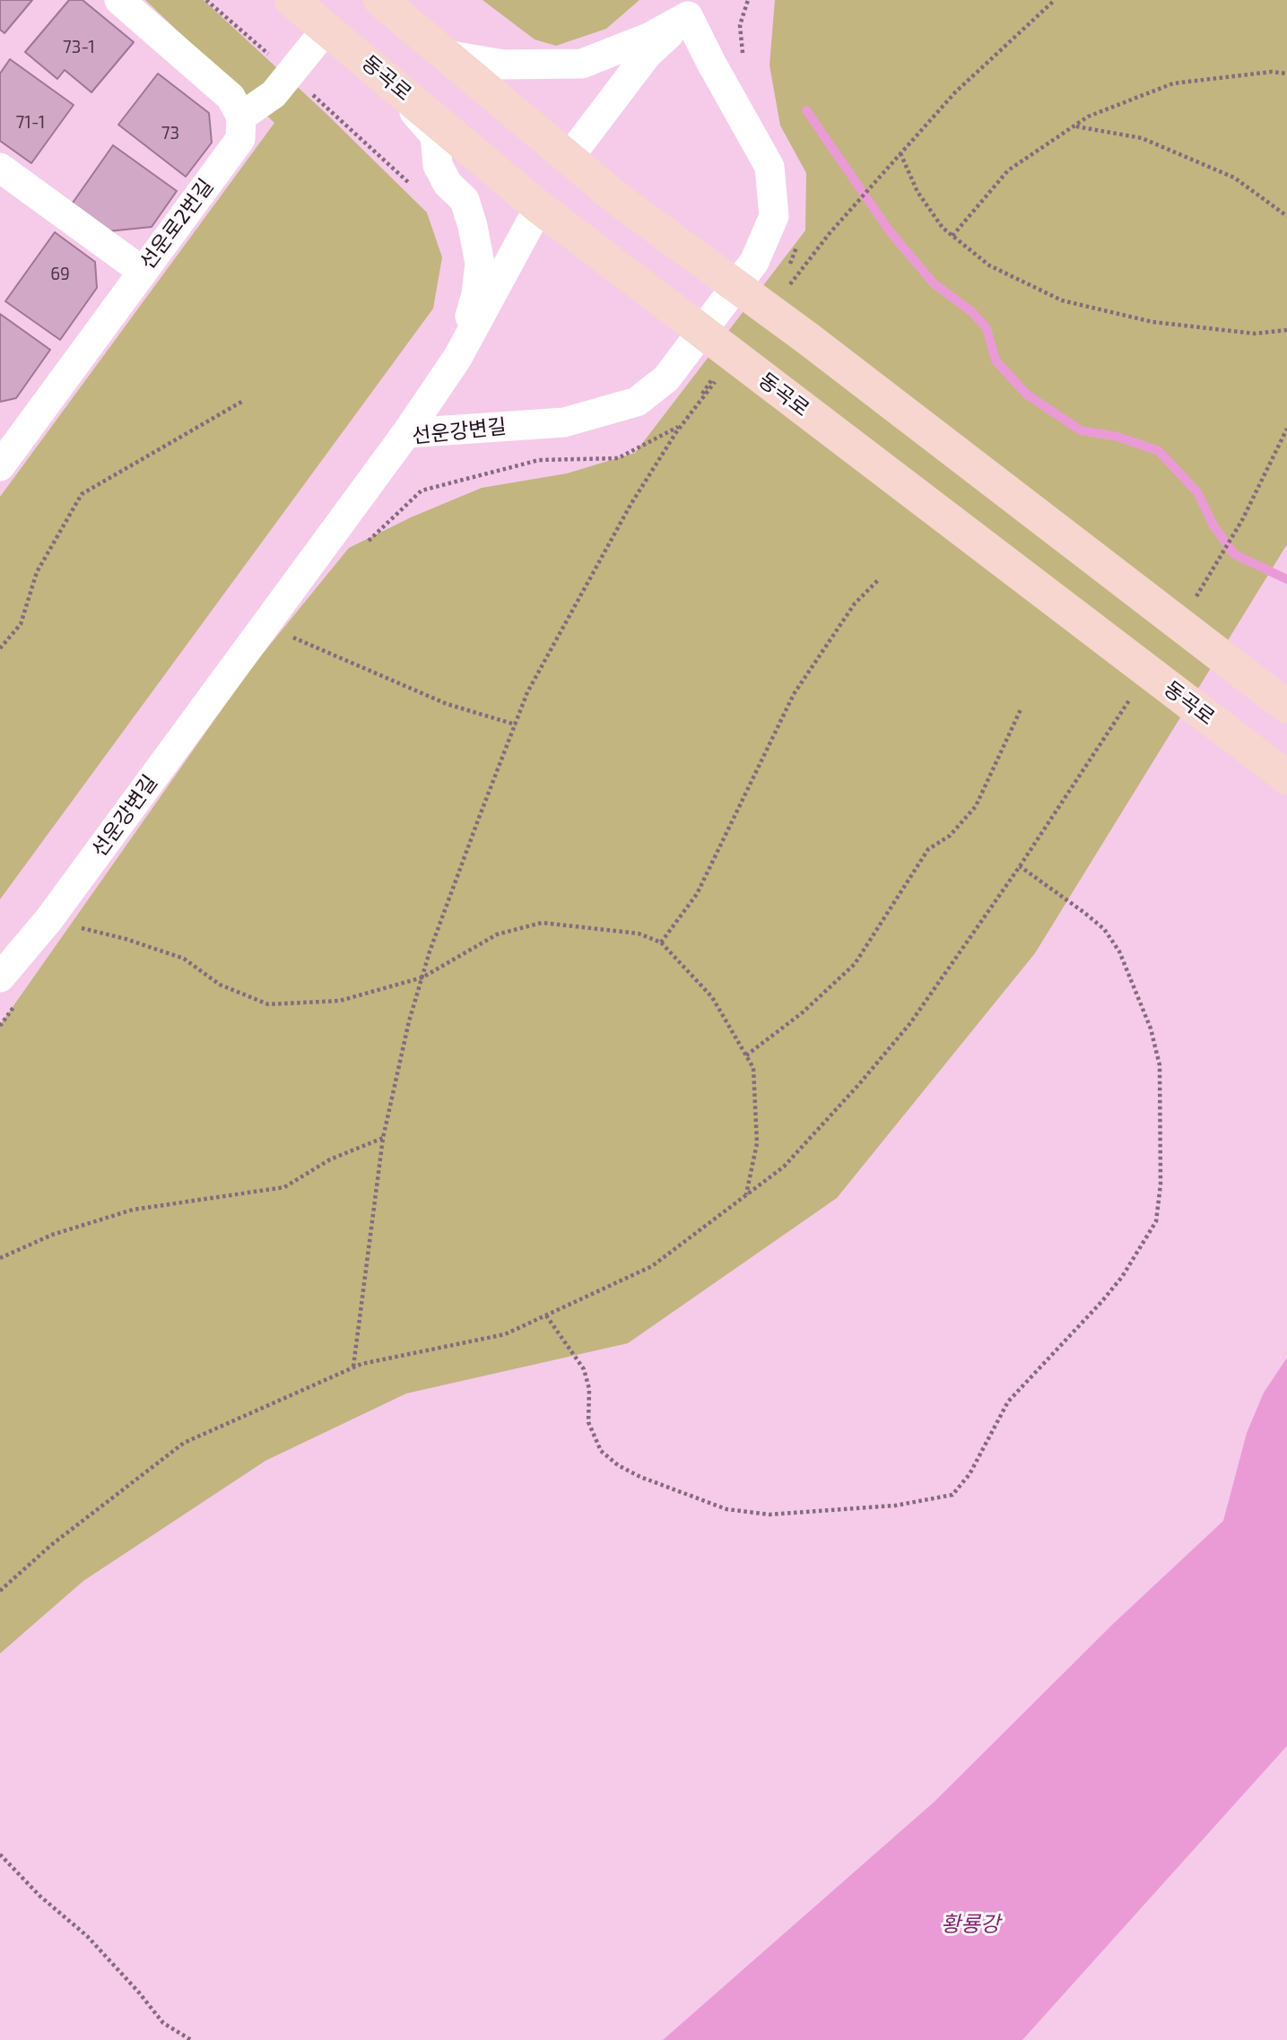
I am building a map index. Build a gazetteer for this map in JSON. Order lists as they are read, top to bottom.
{
  "streets": {
    "main road": ["동곡로"],
    "street": ["선운로2번길", "선운강변길"]
  },
  "water": ["황룡강"],
  "house_numbers": [
    "73-1",
    "71-1",
    "73",
    "69"
  ]
}
